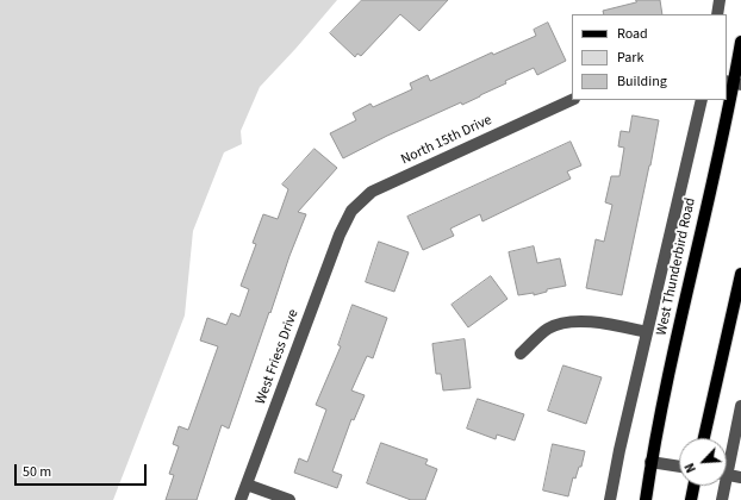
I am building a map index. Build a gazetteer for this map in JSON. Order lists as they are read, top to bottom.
{
  "streets": {
    "main road": ["West Thunderbird Road"],
    "street": ["North 15th Drive", "West Friess Drive"]
  },
  "crossings": [
    ["North 15th Drive", "West Friess Drive"]
  ],
  "legend": ["Road", "Park", "Building"],
  "scale_bar": "50 m",
  "north": "bottom left"
}
